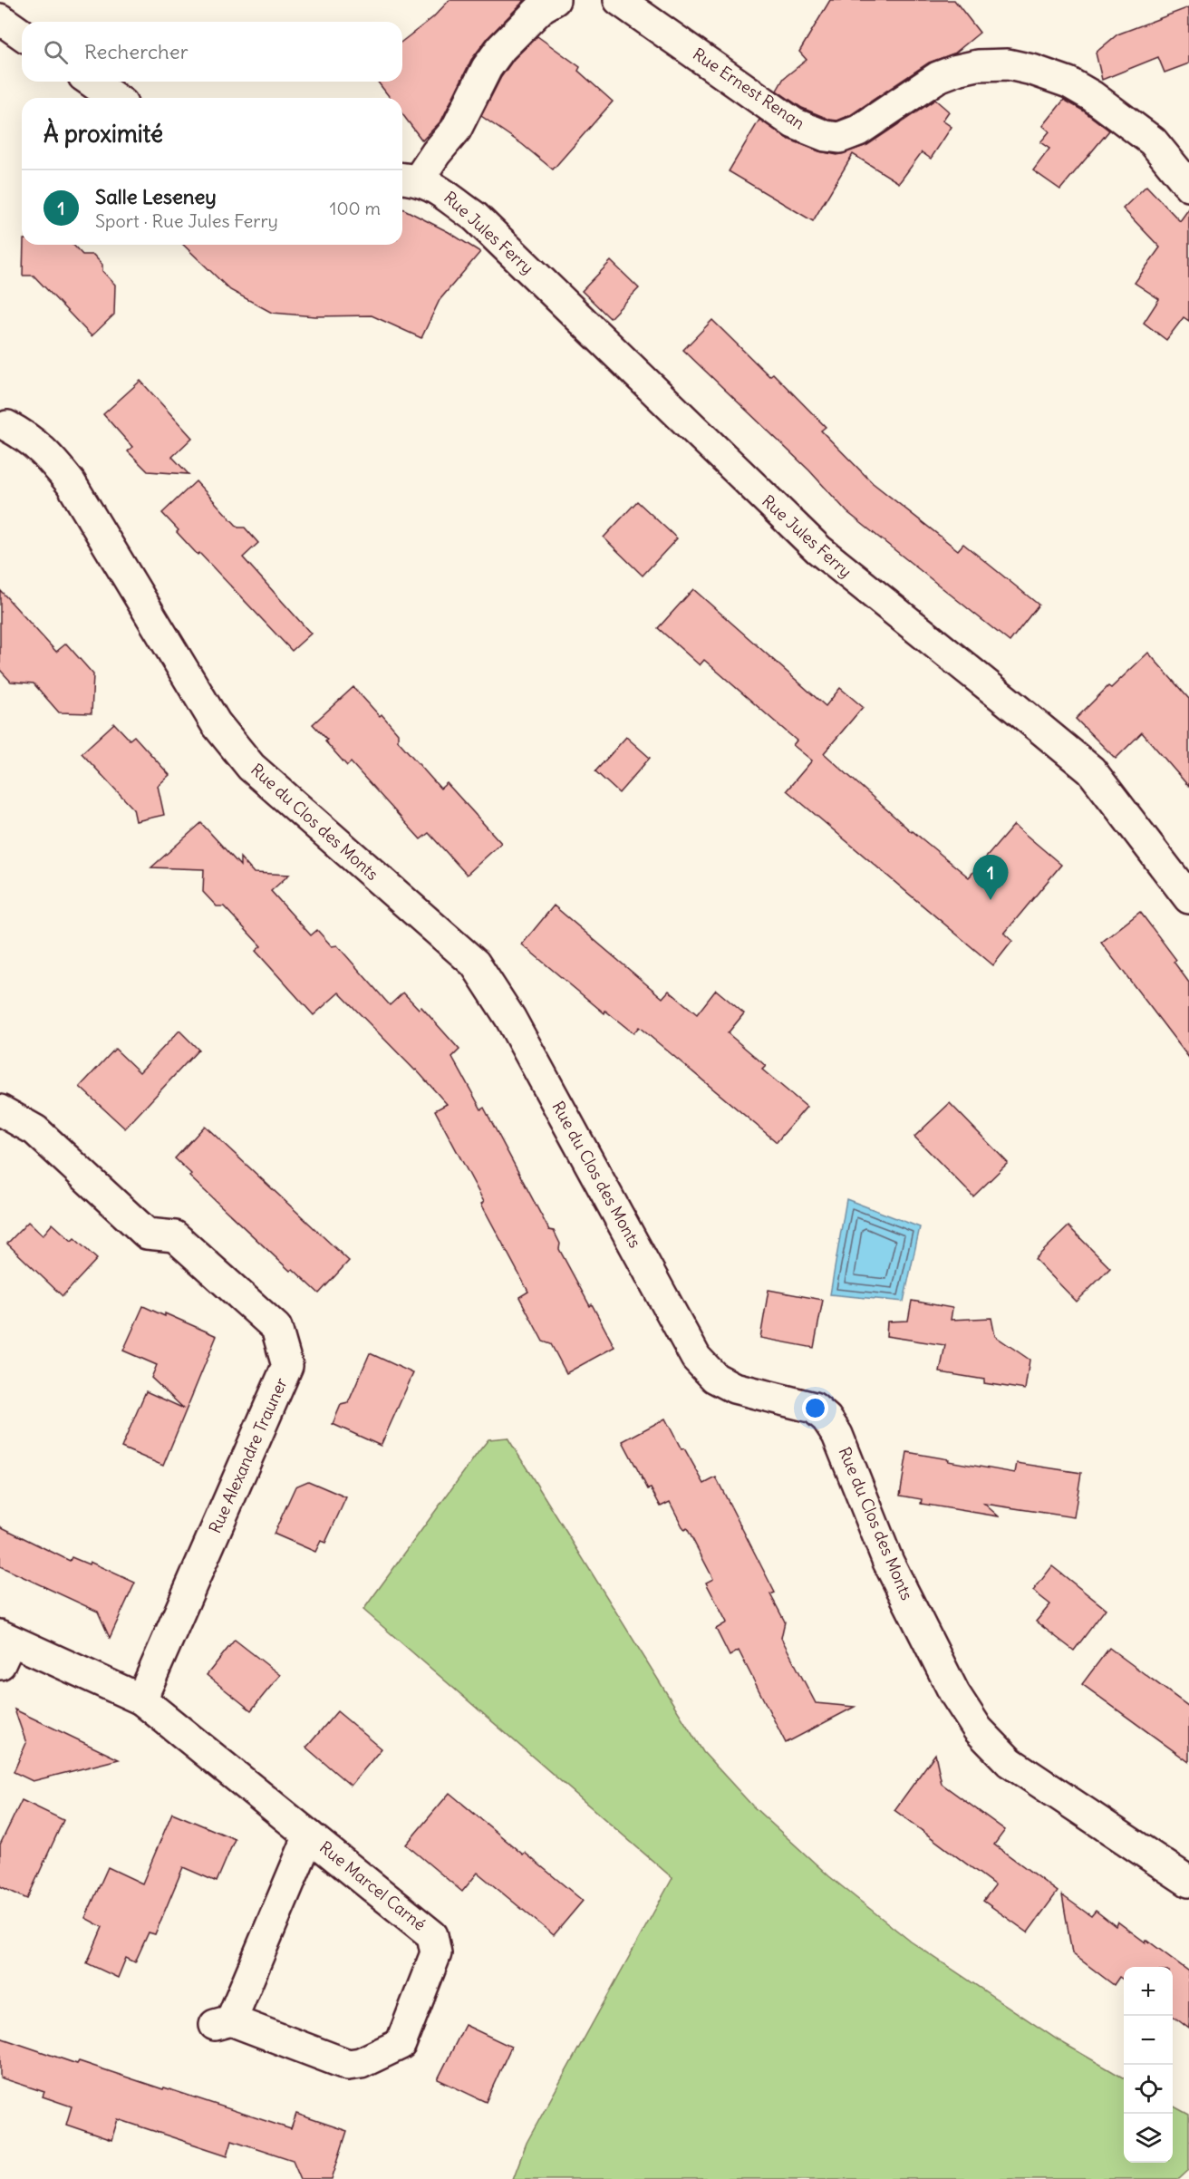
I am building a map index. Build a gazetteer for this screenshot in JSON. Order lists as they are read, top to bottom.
{
  "streets": {
    "street": [
      "Rue Ernest Renan",
      "Rue Jules Ferry",
      "Rue du Clos des Monts",
      "Rue Alexandre Trauner",
      "Rue Marcel Carné"
    ]
  },
  "crossings": [
    ["Rue Alexandre Trauner", "Rue Marcel Carné"]
  ],
  "page": {
    "search": "Rechercher",
    "heading": "À proximité",
    "list": [
      {
        "mark": "1",
        "name": "Salle Leseney",
        "note": "Sport · Rue Jules Ferry",
        "value": "100 m"
      }
    ],
    "pins": "1",
    "map_buttons": ["+", "−"]
  }
}
